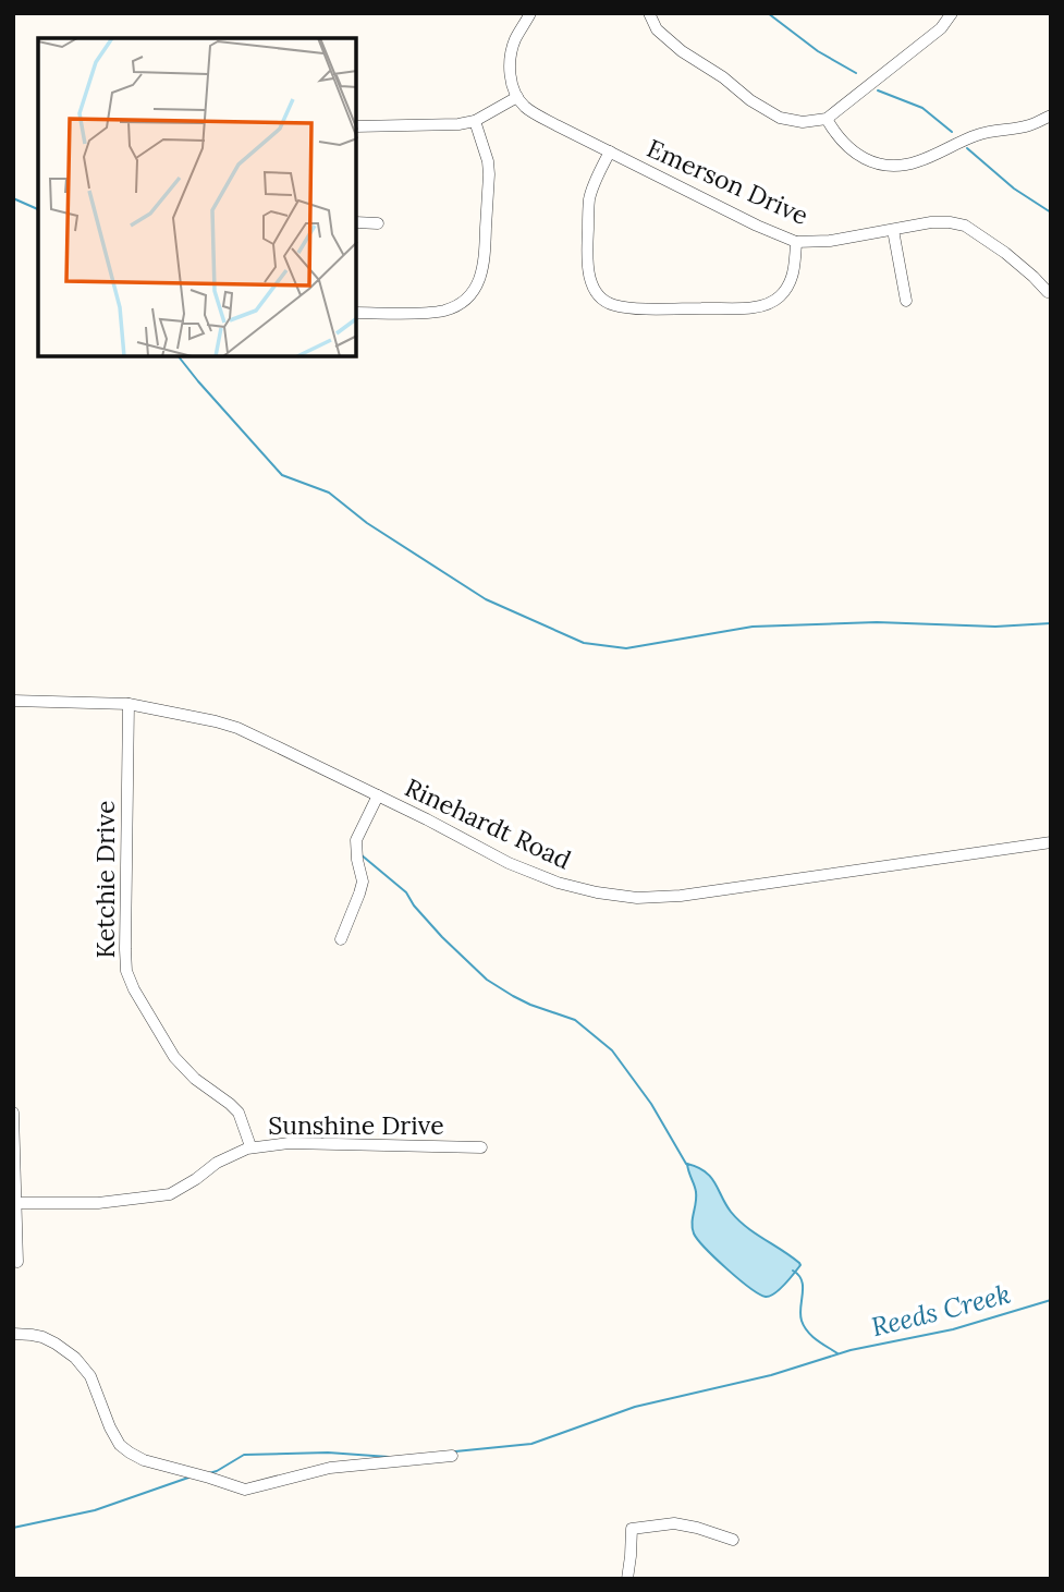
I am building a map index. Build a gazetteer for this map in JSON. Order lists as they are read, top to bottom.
{
  "streets": {
    "street": [
      "Emerson Drive",
      "Rinehardt Road",
      "Ketchie Drive",
      "Sunshine Drive"
    ]
  },
  "crossings": [
    ["Rinehardt Road", "Ketchie Drive"],
    ["Ketchie Drive", "Sunshine Drive"]
  ],
  "water": ["Reeds Creek"]
}
